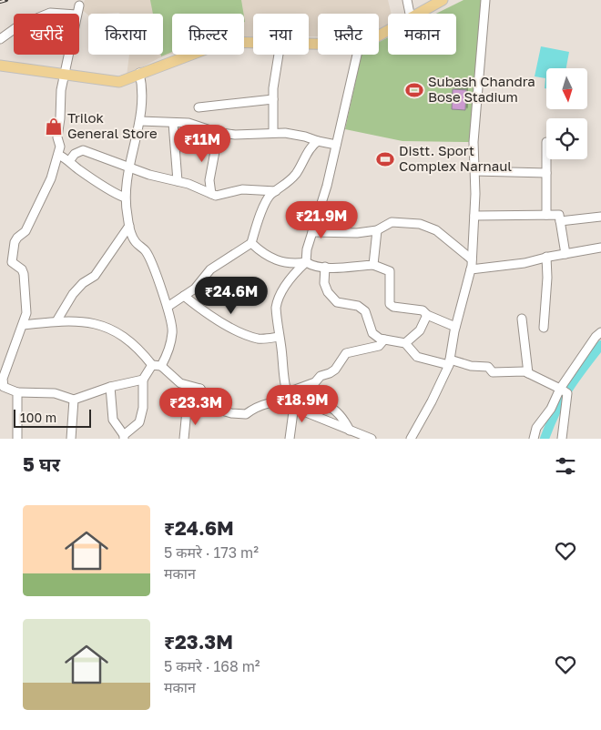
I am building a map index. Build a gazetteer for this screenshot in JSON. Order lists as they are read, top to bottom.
{
  "places": {
    "sports": ["Subash Chandra Bose Stadium", "Distt. Sport Complex Narnaul"],
    "shop": ["Trilok General Store"]
  },
  "scale_bar": "100 m",
  "north": "bottom",
  "page": {
    "chip": [
      "खरीदें",
      "किराया",
      "फ़िल्टर",
      "नया",
      "फ़्लैट",
      "मकान"
    ],
    "price": [
      "₹11M",
      "₹21.9M",
      "₹24.6M",
      "₹18.9M",
      "₹23.3M"
    ],
    "scale": "100 m",
    "heading": "5 घर",
    "list": [
      {
        "name": "₹24.6M",
        "note": "5 कमरे · 173 m² · मकान"
      },
      {
        "name": "₹23.3M",
        "note": "5 कमरे · 168 m² · मकान"
      }
    ]
  }
}
